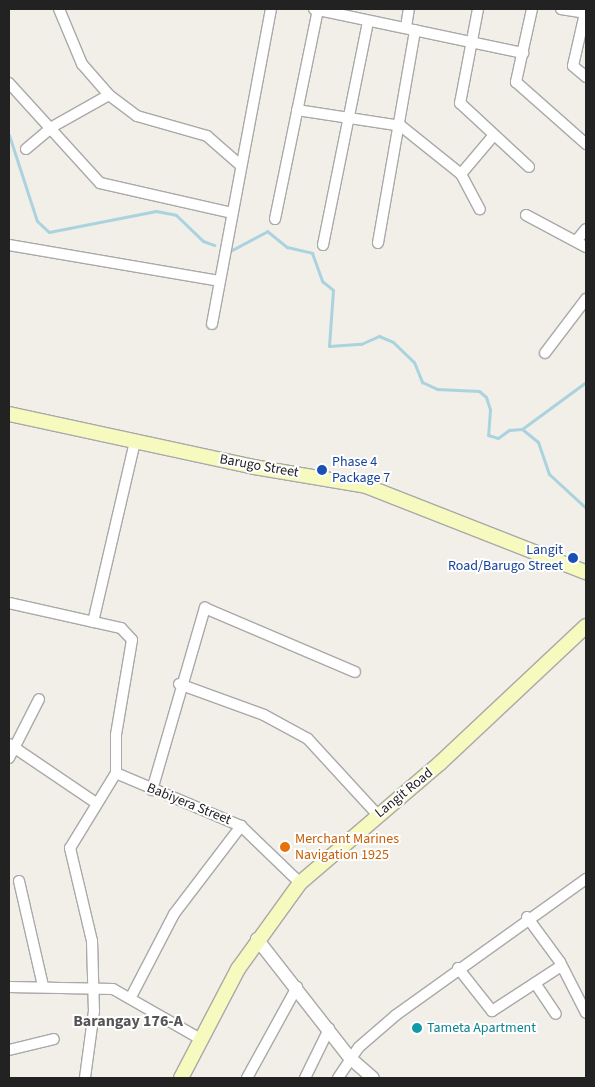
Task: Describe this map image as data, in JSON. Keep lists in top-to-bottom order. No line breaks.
{"streets":{"main road":["Barugo Street","Langit Road"],"street":["Babiyera Street"]},"crossings":[["Langit Road","Babiyera Street"]],"districts":["Barangay 176-A"],"places":["Phase 4 Package 7","Langit Road/Barugo Street","Merchant Marines Navigation 1925","Tameta Apartment"]}
